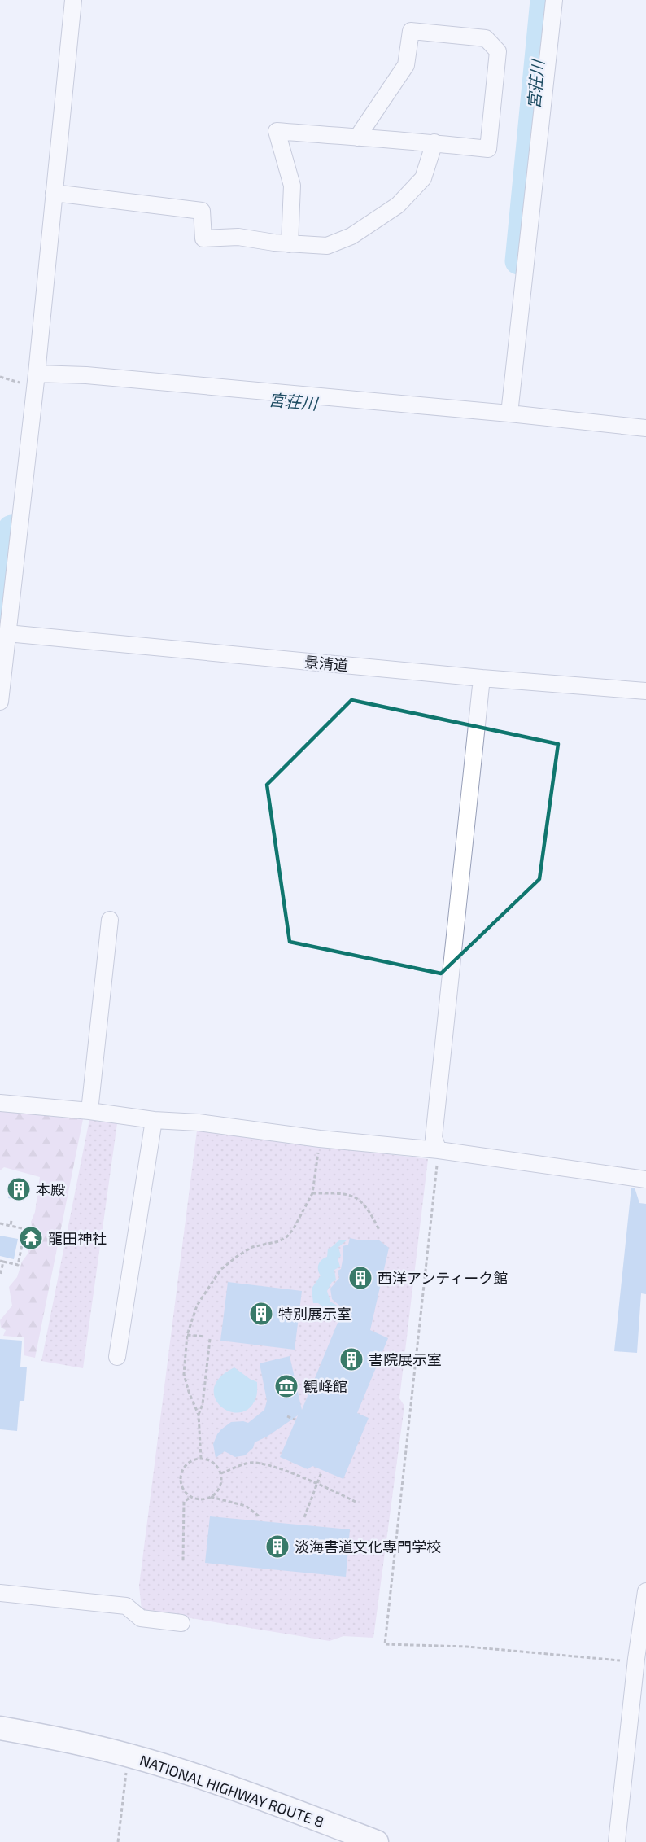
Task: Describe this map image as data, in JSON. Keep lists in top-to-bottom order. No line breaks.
{"streets":{"highway":["NATIONAL HIGHWAY ROUTE 8"],"street":["景清道"]},"water":["宮荘川"],"places":{"building":["本殿","西洋アンティーク館","特別展示室","書院展示室","淡海書道文化専門学校"],"temple":["龍田神社"],"museum":["観峰館"]}}
